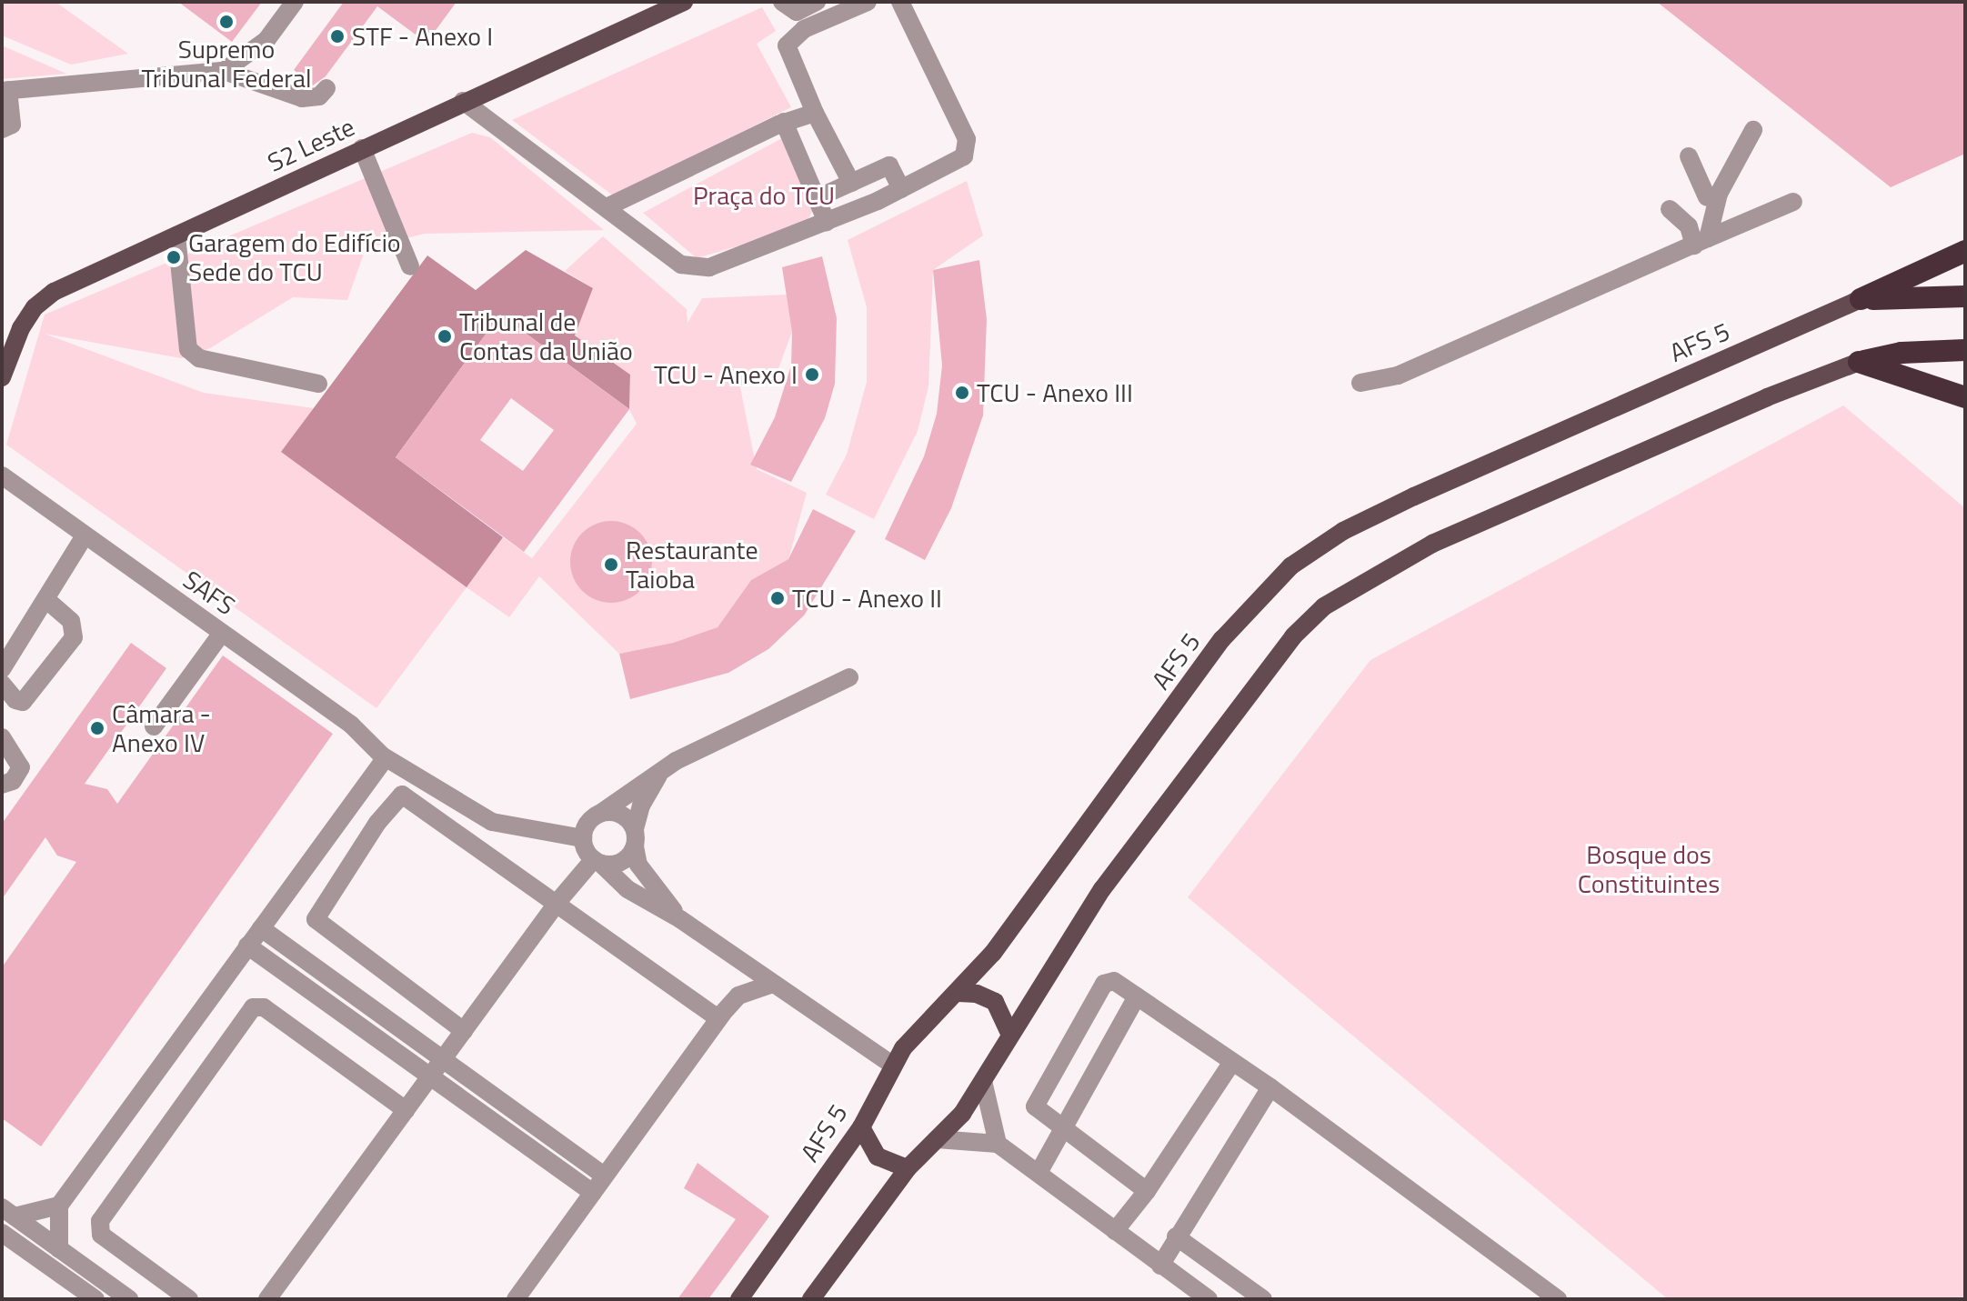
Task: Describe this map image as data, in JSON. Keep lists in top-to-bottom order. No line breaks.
{"streets":{"main road":["S2 Leste","AFS 5"],"street":["SAFS"]},"parks":["Praça do TCU","Bosque dos Constituintes"],"places":["Supremo Tribunal Federal","STF - Anexo I","Garagem do Edifício Sede do TCU","Tribunal de Contas da União","TCU - Anexo I","TCU - Anexo III","Restaurante Taioba","TCU - Anexo II","Câmara - Anexo IV"]}
